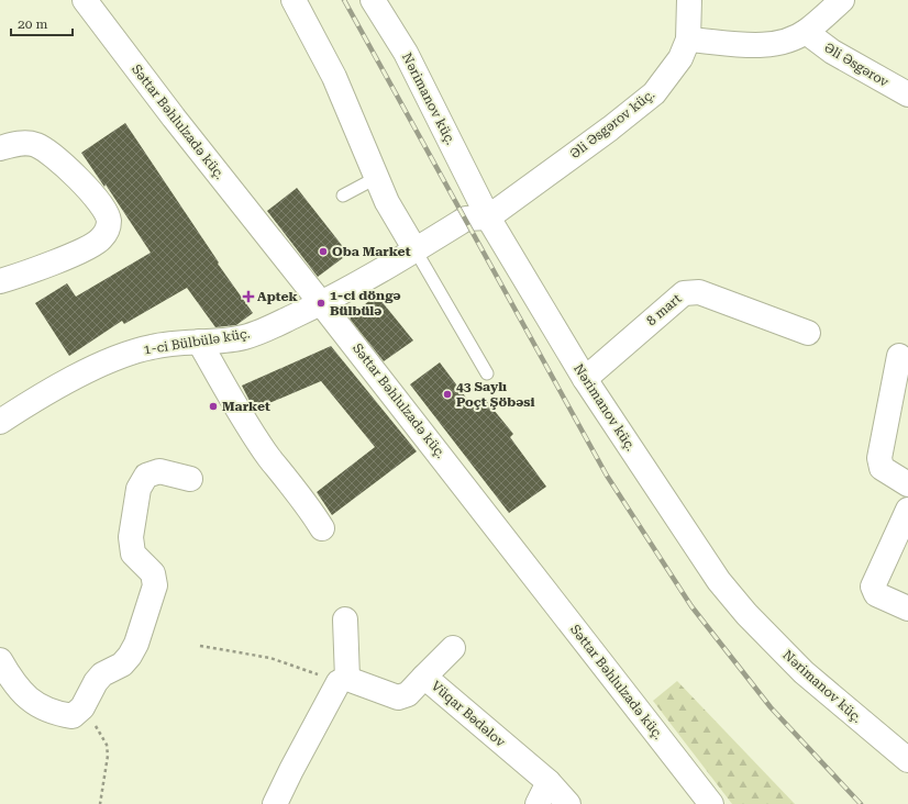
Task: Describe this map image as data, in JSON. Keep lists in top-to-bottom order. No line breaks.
{"streets":{"street":["Əli Əsgərov","Nərimanov küç.","Səttar Bəhlulzadə küç.","Əli Əsgərov küç.","8 mart","1-ci Bülbülə küç.","Vüqar Bədəlov"]},"crossings":[["Nərimanov küç.","Əli Əsgərov küç."],["Nərimanov küç.","8 mart"],["Nərimanov küç.","1-ci Bülbülə küç."],["Səttar Bəhlulzadə küç.","1-ci Bülbülə küç."],["Əli Əsgərov küç.","1-ci Bülbülə küç."]],"places":{"other":["Oba Market","1-ci döngə Bülbülə","43 Saylı Poçt Şöbəsi","Market"],"health":["Aptek"]},"scale_bar":"20 m"}
